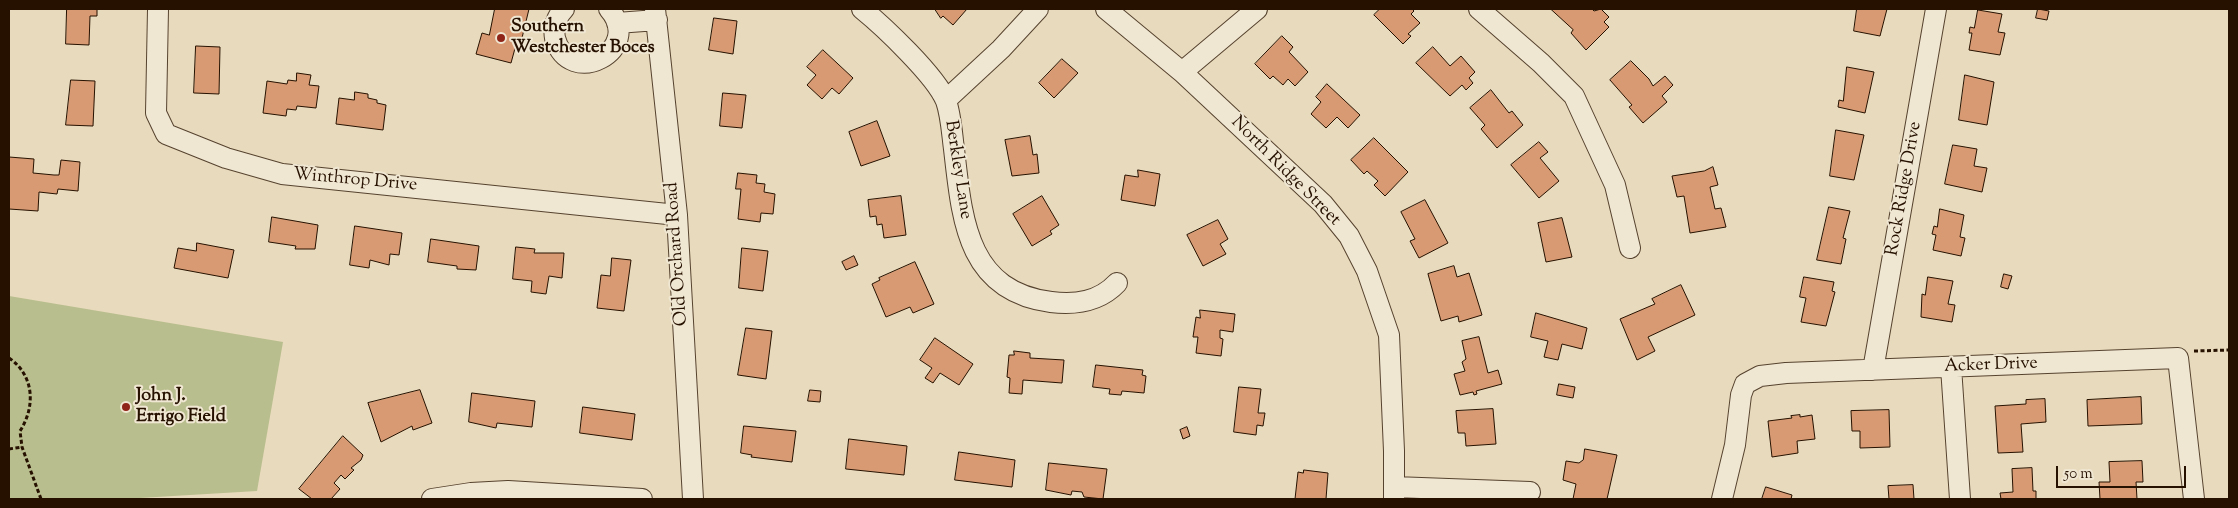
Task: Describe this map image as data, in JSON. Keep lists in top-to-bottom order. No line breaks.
{"streets":{"street":["Berkley Lane","North Ridge Street","Winthrop Drive","Rock Ridge Drive","Old Orchard Road","Acker Drive"]},"crossings":[["Winthrop Drive","Old Orchard Road"],["Rock Ridge Drive","Acker Drive"]],"places":["Southern Westchester Boces","John J. Errigo Field"],"scale_bar":"50 m"}
